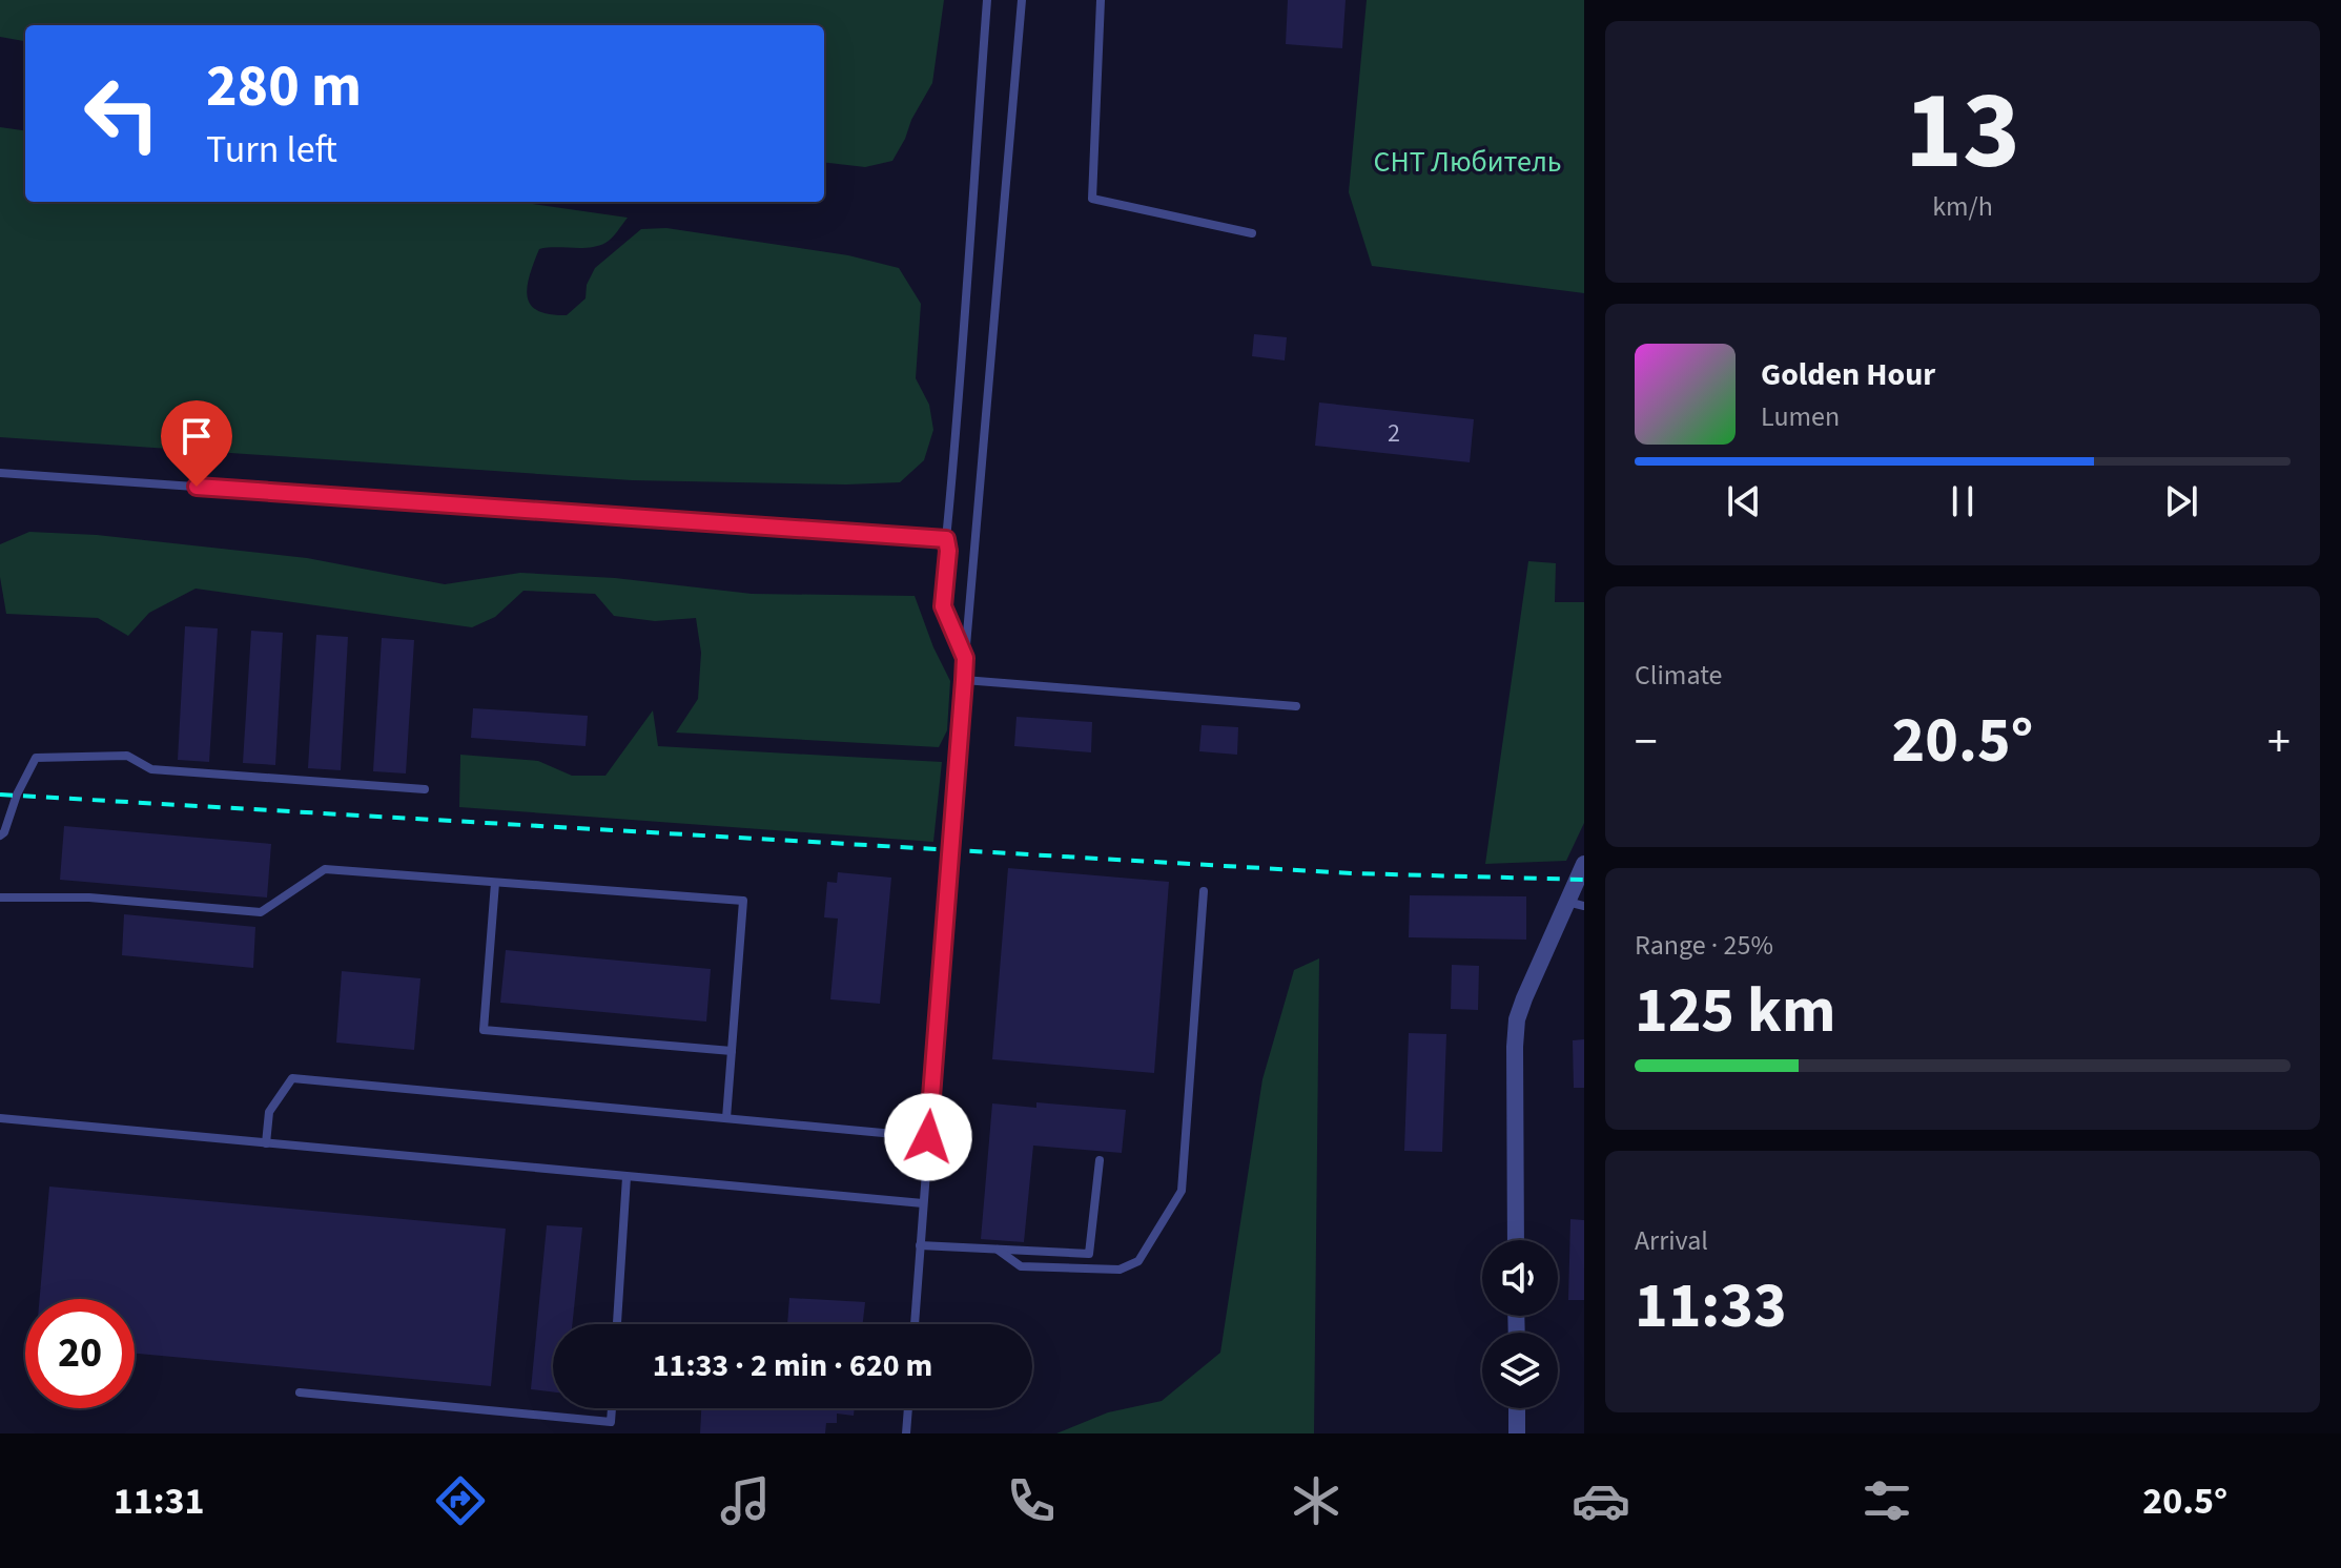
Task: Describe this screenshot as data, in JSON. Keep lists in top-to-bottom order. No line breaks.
{"parks":["СНТ Любитель"],"house_numbers":["2"],"page":{"tile":[["13","km/h"],"Climate",["Range · 25%","125 km"],["Arrival","11:33"]],"turn":["280 m","Turn left"],"song":["Golden Hour","Lumen"],"heat":["−","20.5°","+"],"limit":"20","trip":"11:33 · 2 min · 620 m","tabs":["11:31","20.5°"]}}
